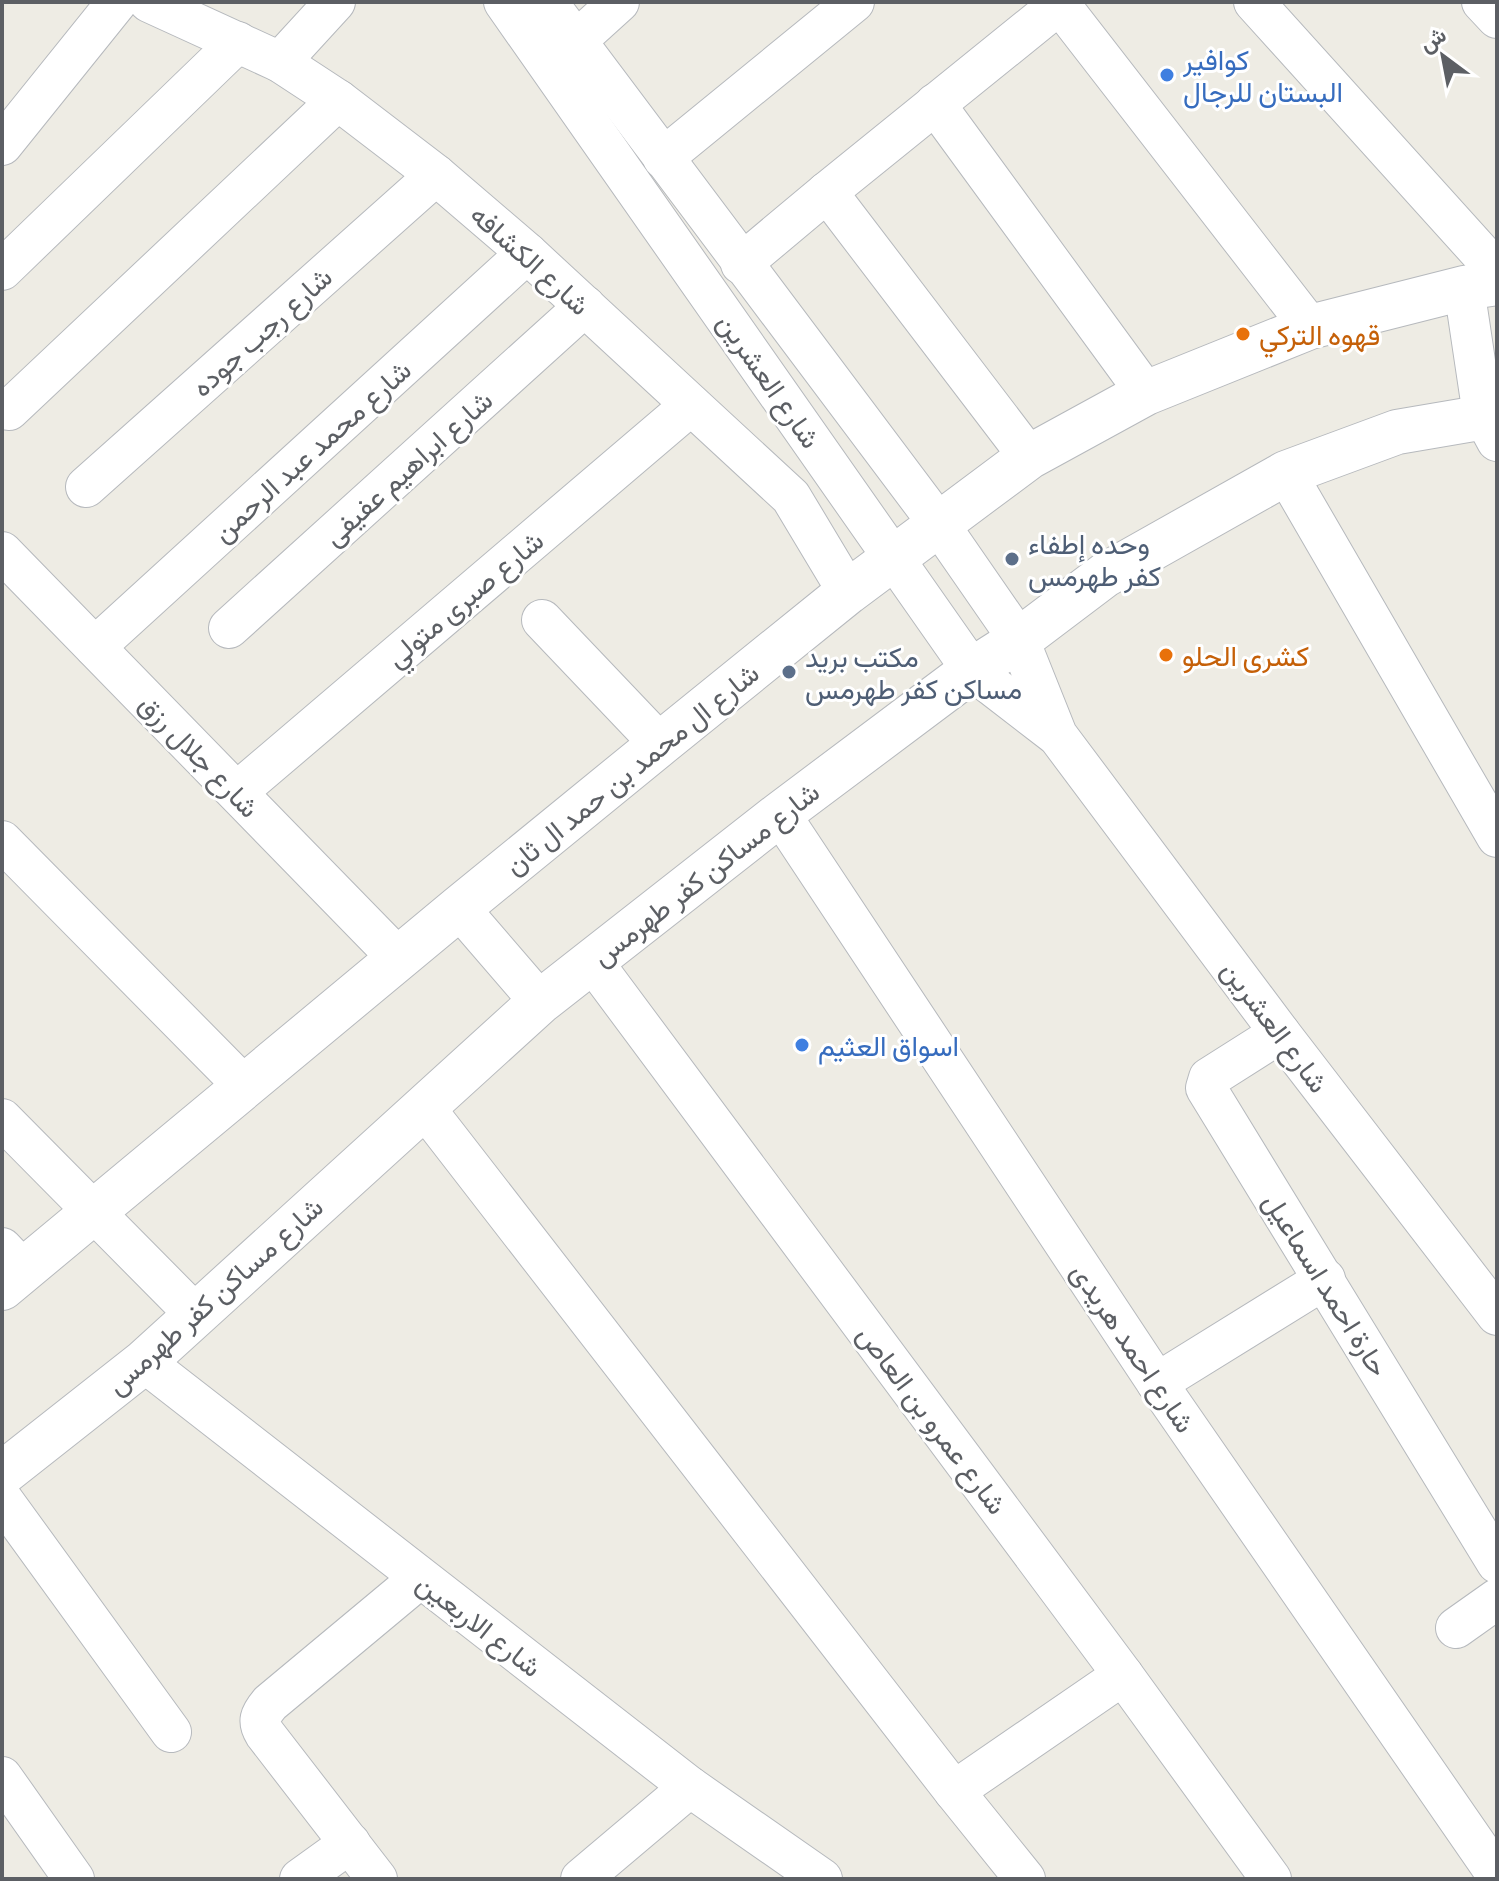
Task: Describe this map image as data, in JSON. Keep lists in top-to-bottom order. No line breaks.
{"streets":{"street":["شارع الكشافه","شارع رجب جوده","شارع العشرين","شارع محمد عبد الرحمن","شارع ابراهيم عفيفى","شارع صبرى متولي","شارع جلال رزق","شارع ال محمد بن حمد ال ثان","شارع مساكن كفر طهرمس","حارة احمد اسماعيل","شارع احمد هريدى","شارع عمرو بن العاص","شارع الاربعين"]},"crossings":[["شارع الكشافه","شارع رجب جوده"],["شارع الكشافه","شارع محمد عبد الرحمن"],["شارع الكشافه","شارع ابراهيم عفيفى"],["شارع الكشافه","شارع صبرى متولي"],["شارع الكشافه","شارع ال محمد بن حمد ال ثان"],["شارع العشرين","شارع ال محمد بن حمد ال ثان"],["شارع العشرين","شارع مساكن كفر طهرمس"],["شارع العشرين","حارة احمد اسماعيل"],["شارع محمد عبد الرحمن","شارع جلال رزق"],["شارع صبرى متولي","شارع جلال رزق"],["شارع جلال رزق","شارع ال محمد بن حمد ال ثان"],["شارع مساكن كفر طهرمس","شارع احمد هريدى"],["شارع مساكن كفر طهرمس","شارع عمرو بن العاص"],["شارع مساكن كفر طهرمس","شارع الاربعين"]],"places":["كوافير البستان للرجال","قهوه التركي","وحده إطفاء كفر طهرمس","كشرى الحلو","مكتب بريد مساكن كفر طهرمس","اسواق العثيم"],"north":"top left"}
